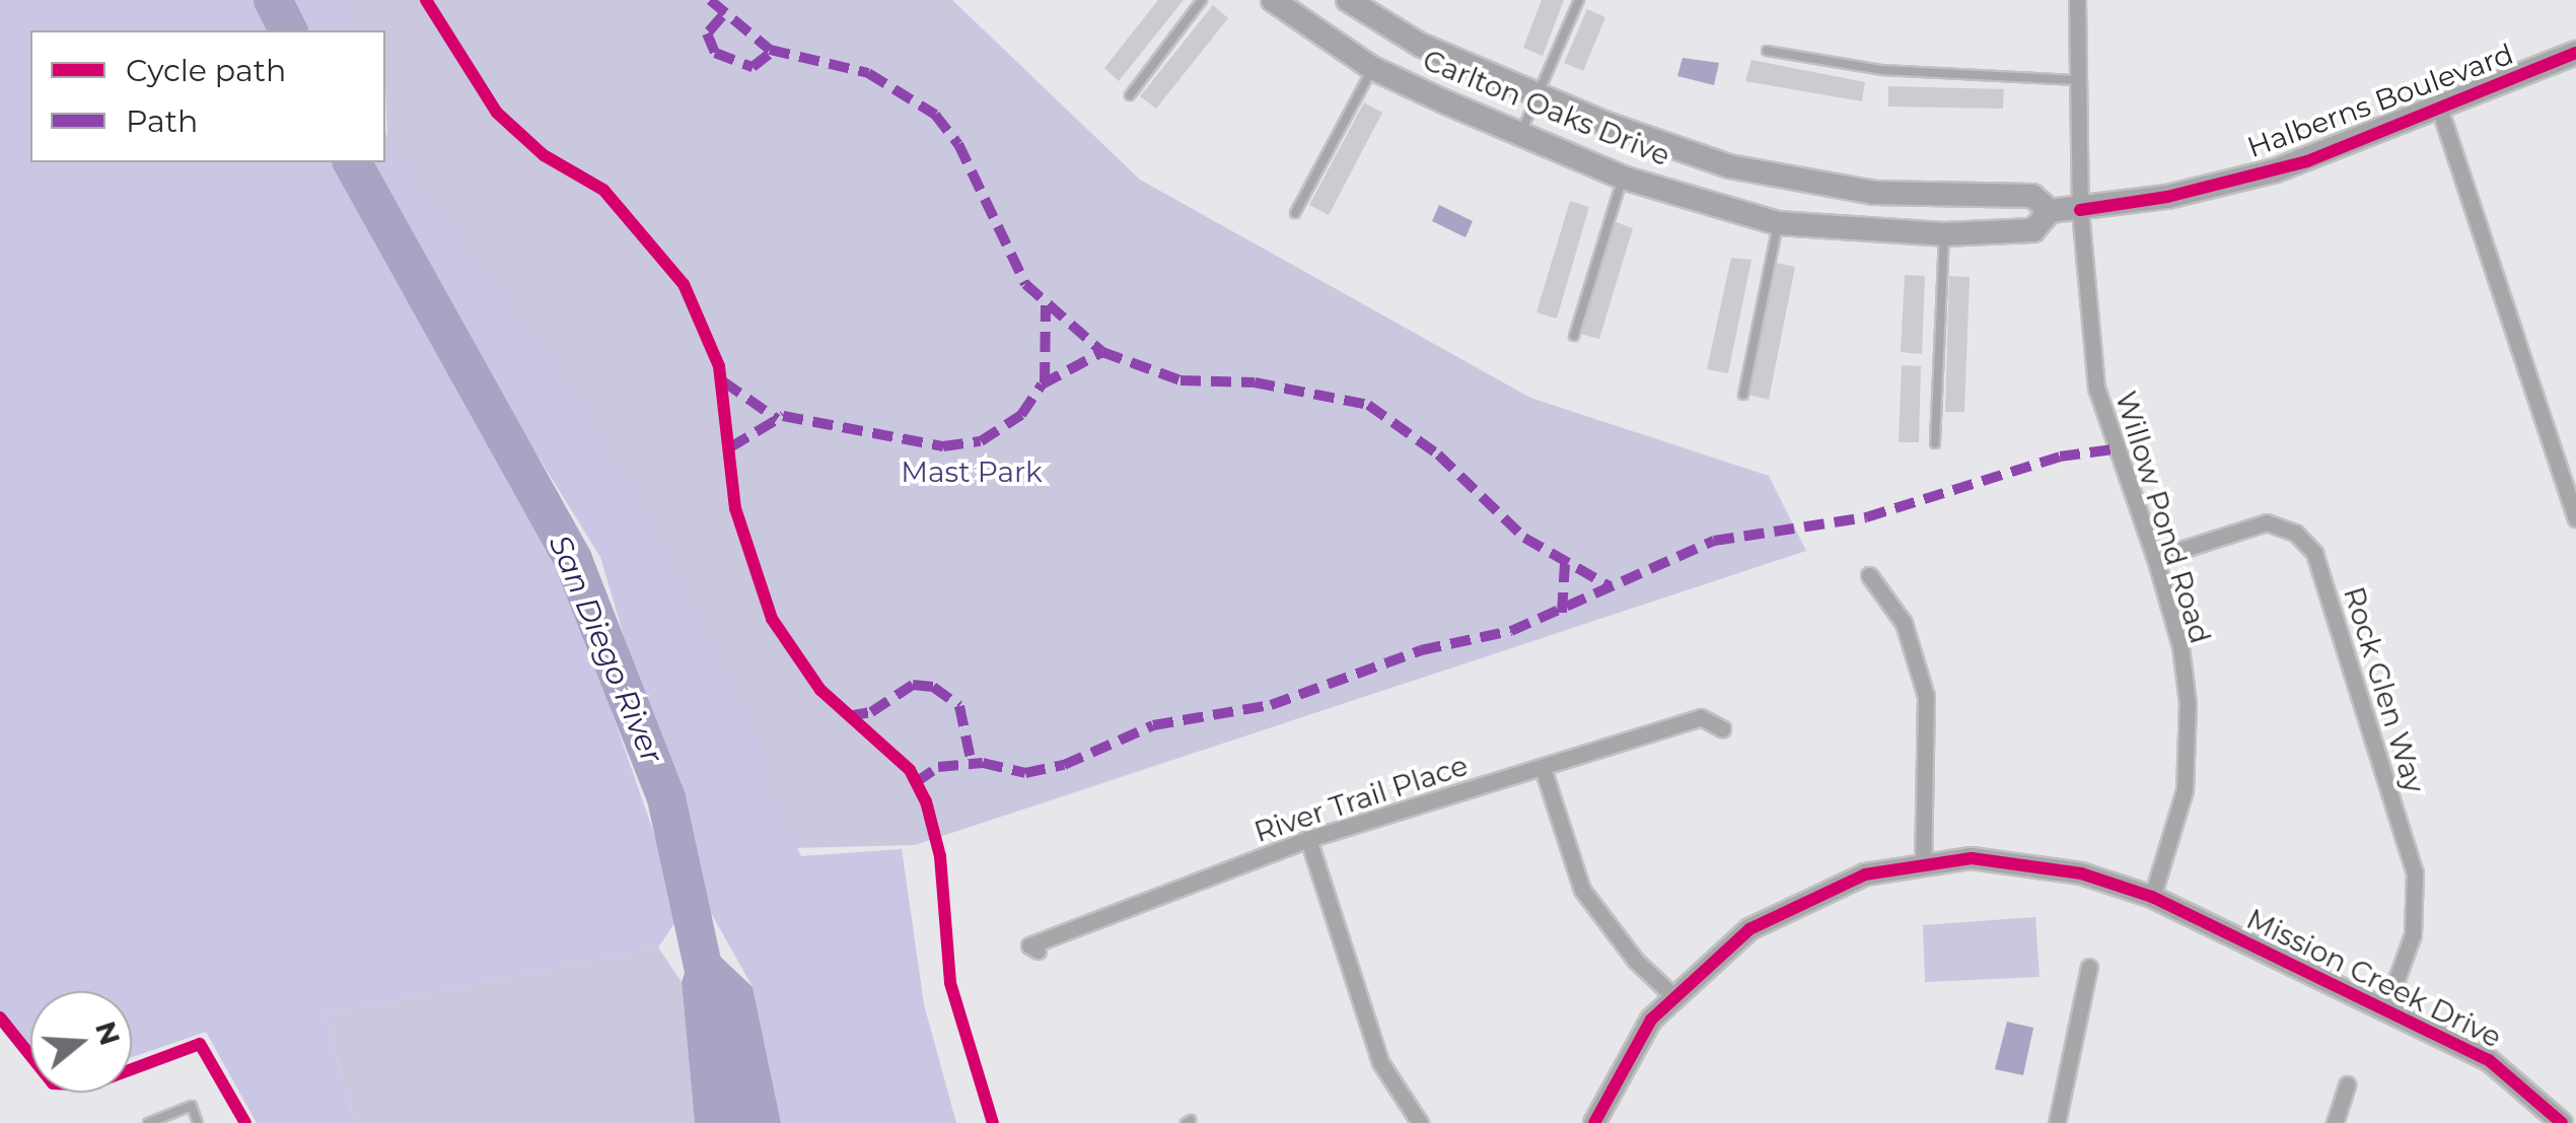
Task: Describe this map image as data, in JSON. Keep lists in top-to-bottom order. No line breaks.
{"streets":{"main road":["Halberns Boulevard","Carlton Oaks Drive"],"street":["Willow Pond Road","Rock Glen Way","River Trail Place","Mission Creek Drive"]},"crossings":[["Halberns Boulevard","Carlton Oaks Drive"],["Halberns Boulevard","Willow Pond Road"],["Carlton Oaks Drive","Willow Pond Road"],["Willow Pond Road","Rock Glen Way"],["Willow Pond Road","Mission Creek Drive"],["Rock Glen Way","Mission Creek Drive"]],"water":["San Diego River"],"parks":["Mast Park"],"legend":["Cycle path","Path"],"north":"right"}
